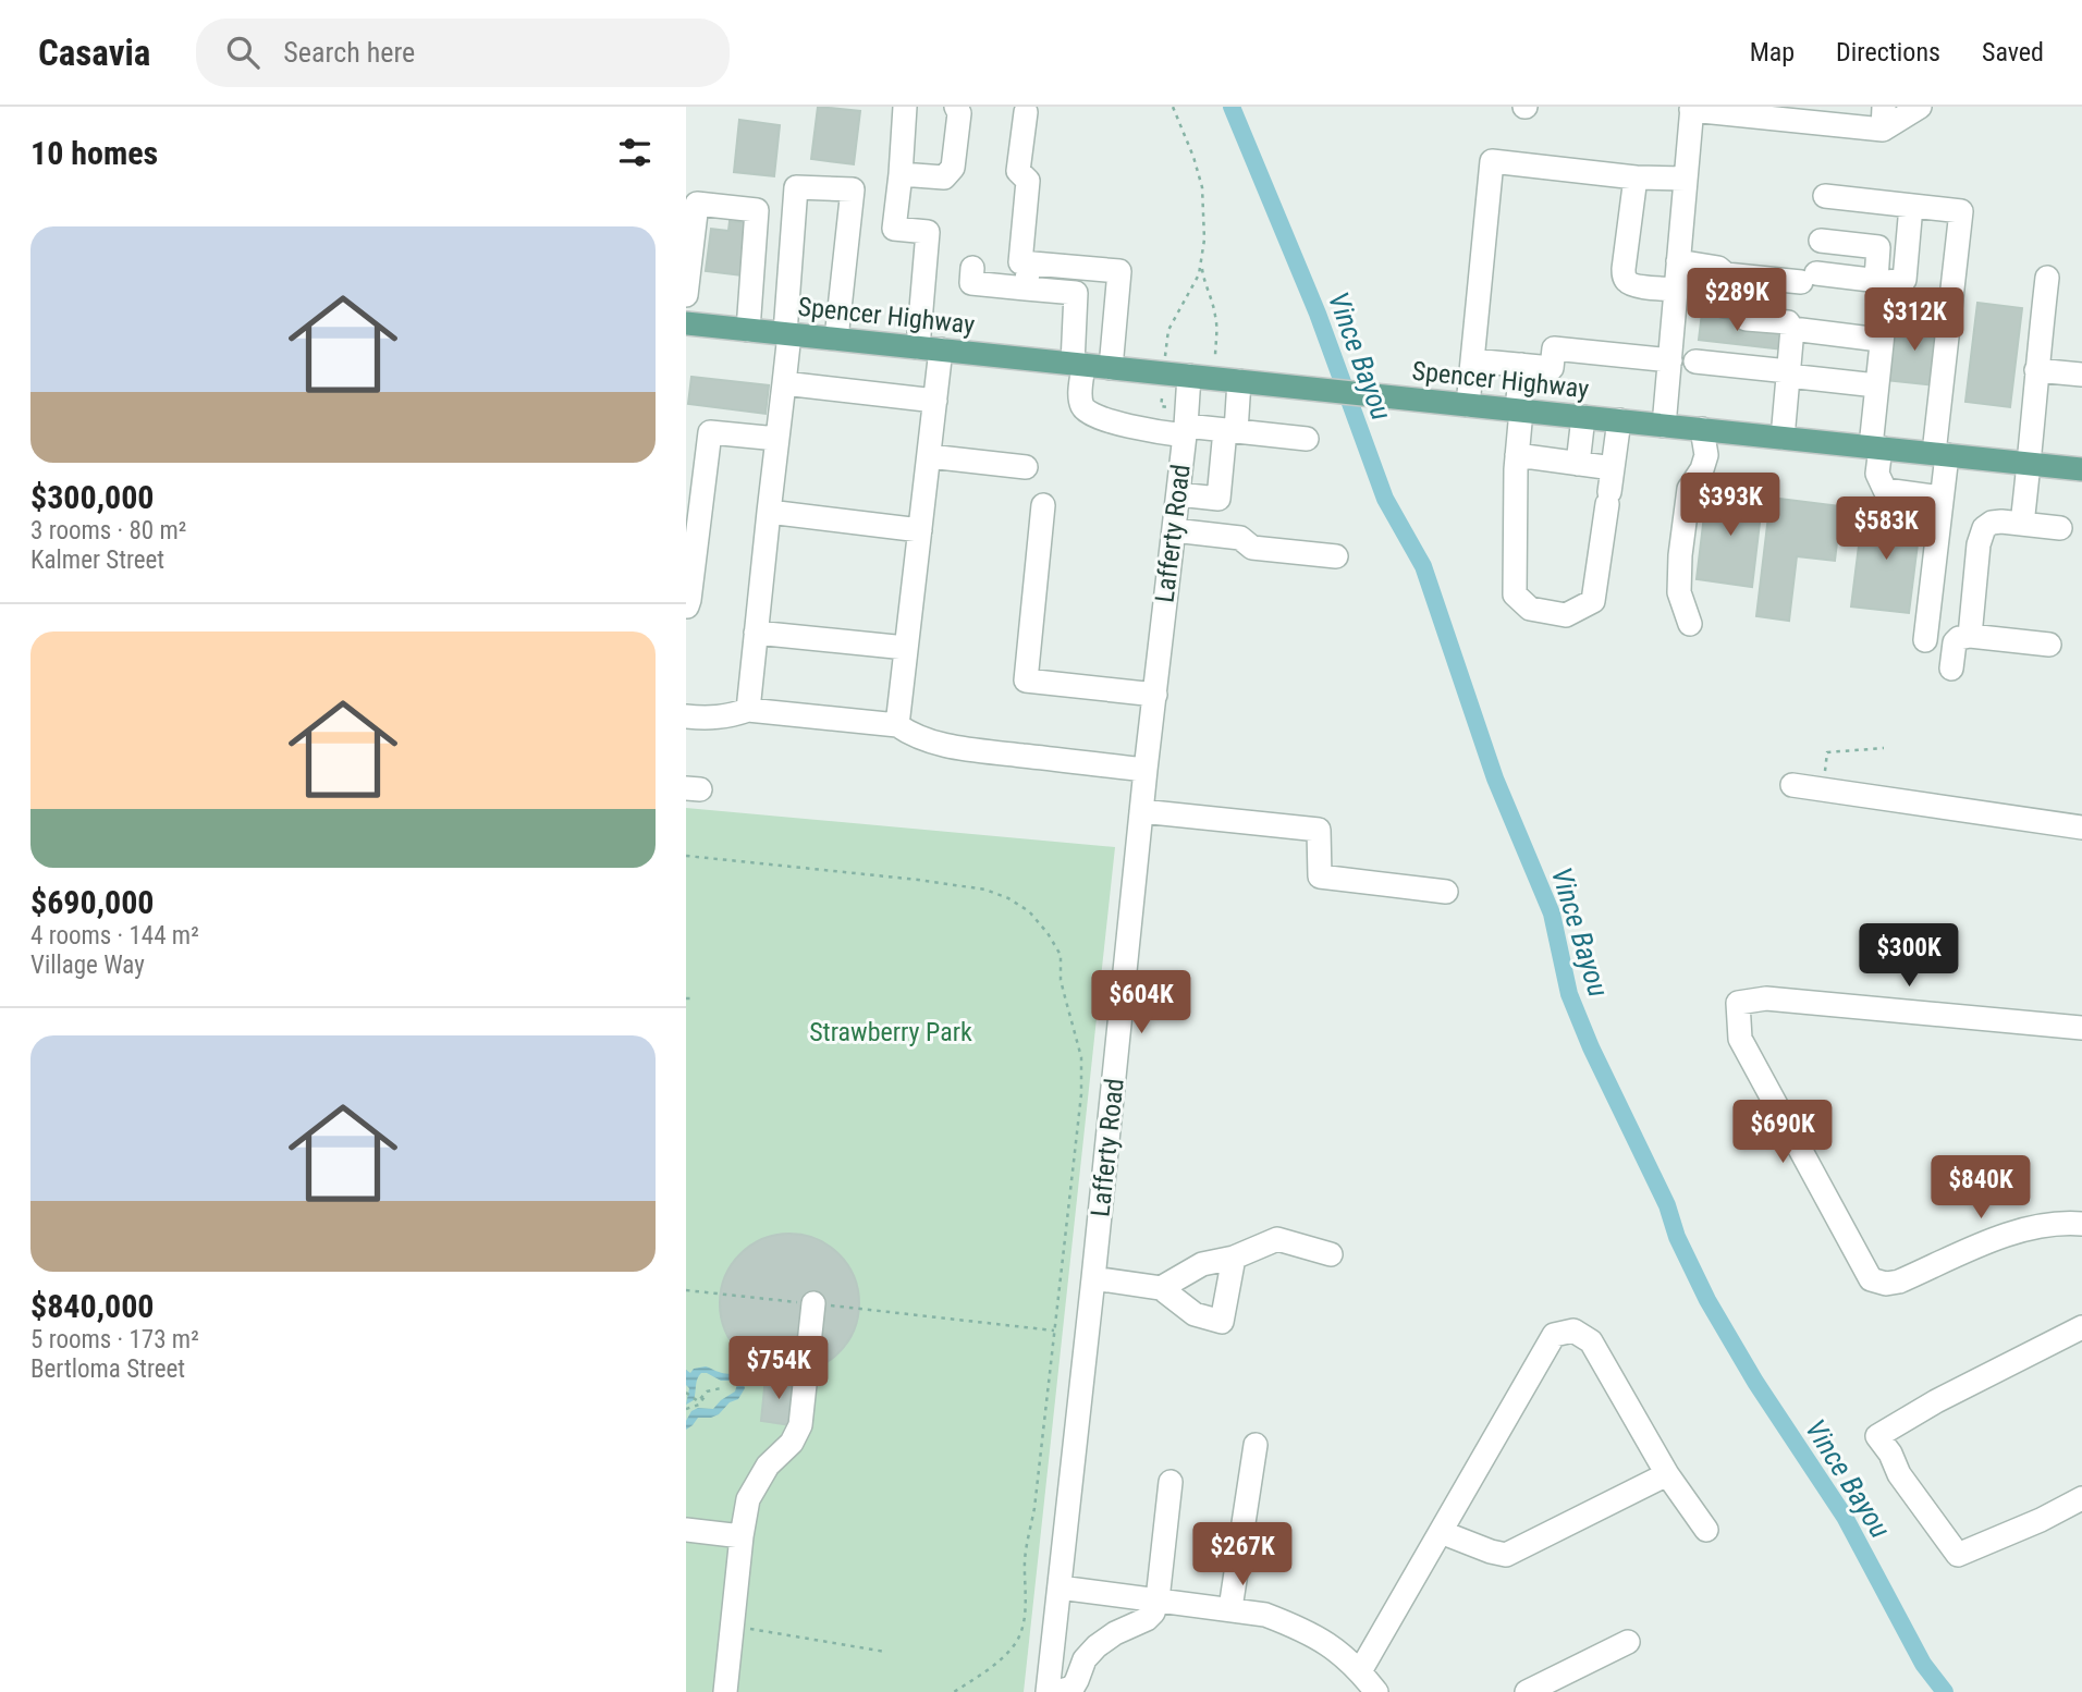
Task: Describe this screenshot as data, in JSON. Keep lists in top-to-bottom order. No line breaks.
{"streets":{"main road":["Spencer Highway"],"street":["Lafferty Road"]},"crossings":[["Spencer Highway","Lafferty Road"]],"water":["Vince Bayou"],"parks":["Strawberry Park"],"page":{"header":"Casavia","search":"Search here","nav":["Map","Directions","Saved"],"heading":"10 homes","list":[{"name":"$300,000","note":"3 rooms · 80 m² · Kalmer Street"},{"name":"$690,000","note":"4 rooms · 144 m² · Village Way"},{"name":"$840,000","note":"5 rooms · 173 m² · Bertloma Street"}],"price":["$289K","$312K","$393K","$583K","$300K","$604K","$690K","$840K","$754K","$267K"]}}
